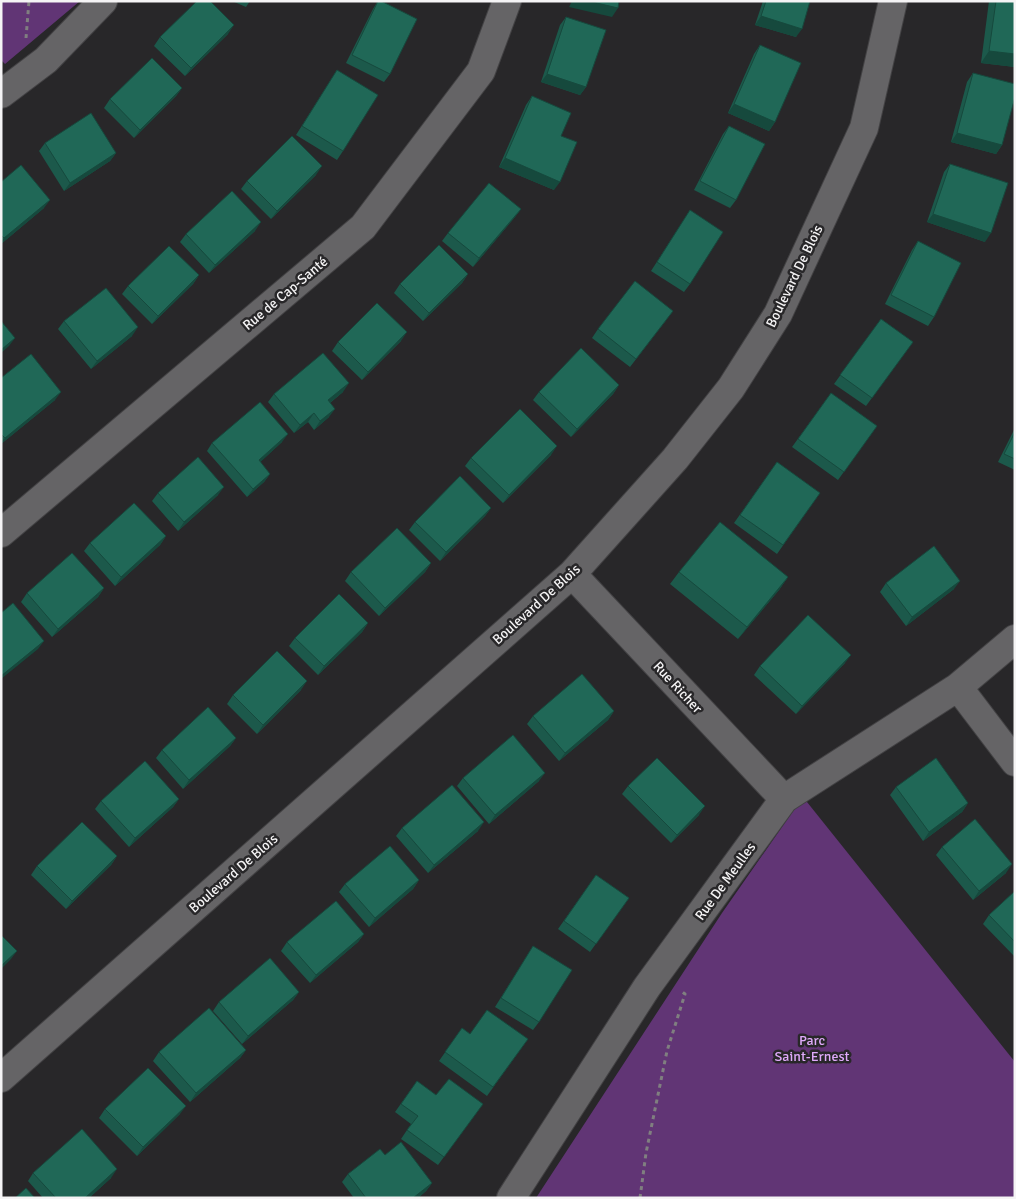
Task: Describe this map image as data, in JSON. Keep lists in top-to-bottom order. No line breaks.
{"streets":{"street":["Boulevard De Blois","Rue de Cap-Santé","Rue Richer","Rue De Meulles"]},"crossings":[["Boulevard De Blois","Rue Richer"],["Rue Richer","Rue De Meulles"]],"parks":["Parc Saint-Ernest"]}
